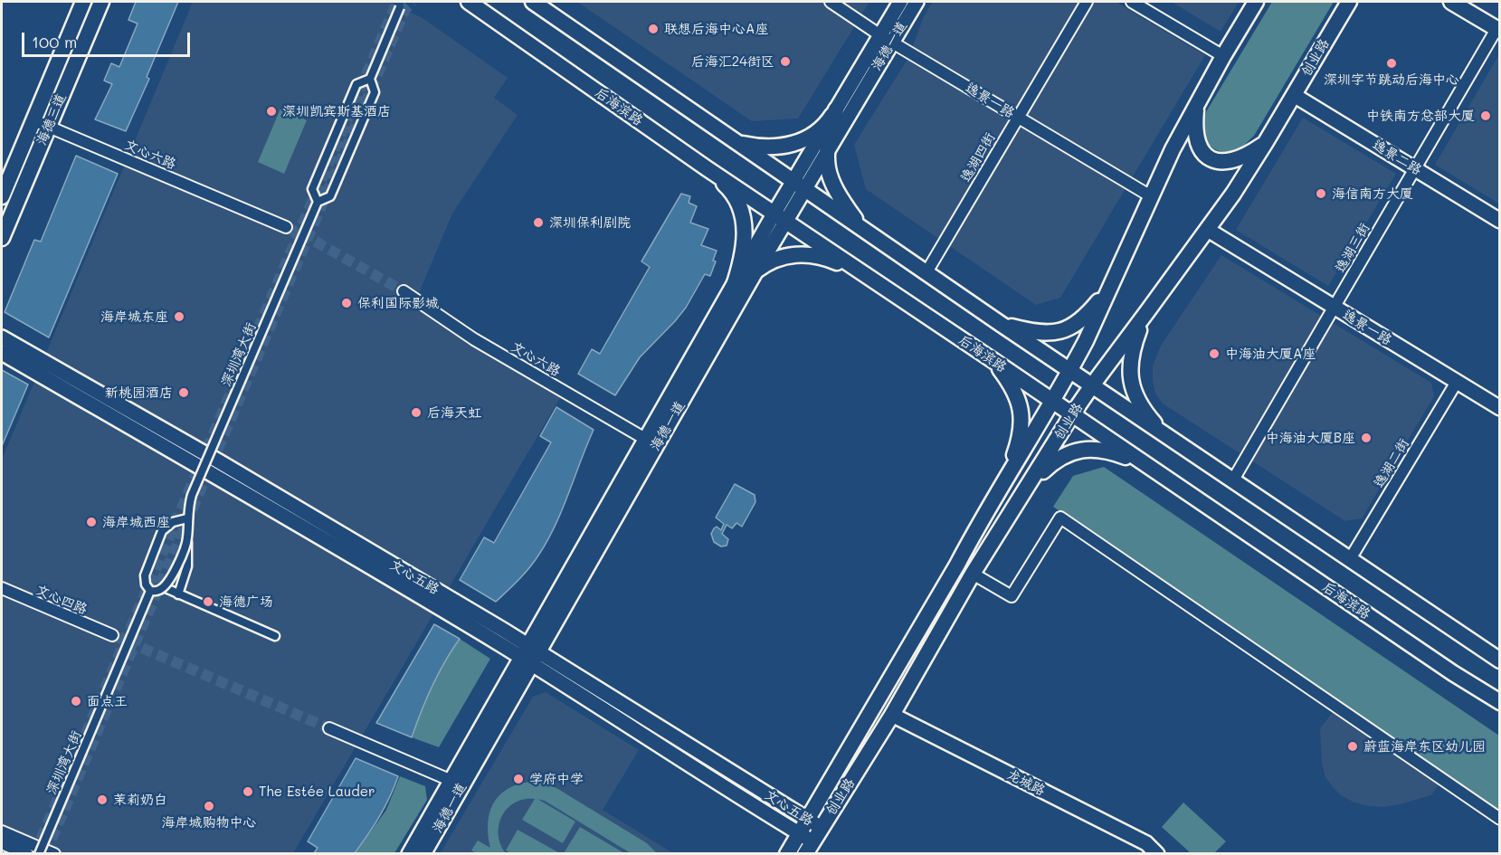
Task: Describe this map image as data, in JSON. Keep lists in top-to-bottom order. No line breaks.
{"streets":{"main road":["创业路","后海滨路","海德三道"],"street":["海德一道","逸景一路","文心六路","逸湖四街","逸景二路","逸湖三街","深圳湾大街","逸湖二街","文心五路","文心四路","龙城路"]},"crossings":[["海德一道","逸景一路"],["海德一道","后海滨路"],["海德一道","文心六路"],["海德一道","文心五路"],["创业路","逸景一路"],["创业路","后海滨路"],["创业路","逸景二路"],["创业路","文心五路"],["创业路","龙城路"],["逸景一路","逸湖四街"],["逸景一路","逸湖三街"],["逸景一路","逸湖二街"],["海德三道","文心六路"],["逸景二路","逸湖三街"]],"places":["联想后海中心A座","后海汇24街区","深圳字节跳动后海中心","深圳凯宾斯基酒店","中铁南方总部大厦","海信南方大厦","深圳保利剧院","保利国际影城","海岸城东座","中海油大厦A座","新桃园酒店","后海天虹","中海油大厦B座","海岸城西座","海德广场","面点王","蔚蓝海岸东区幼儿园","学府中学","The Estée Lauder","茉莉奶白","海岸城购物中心"],"scale_bar":"100 m"}
